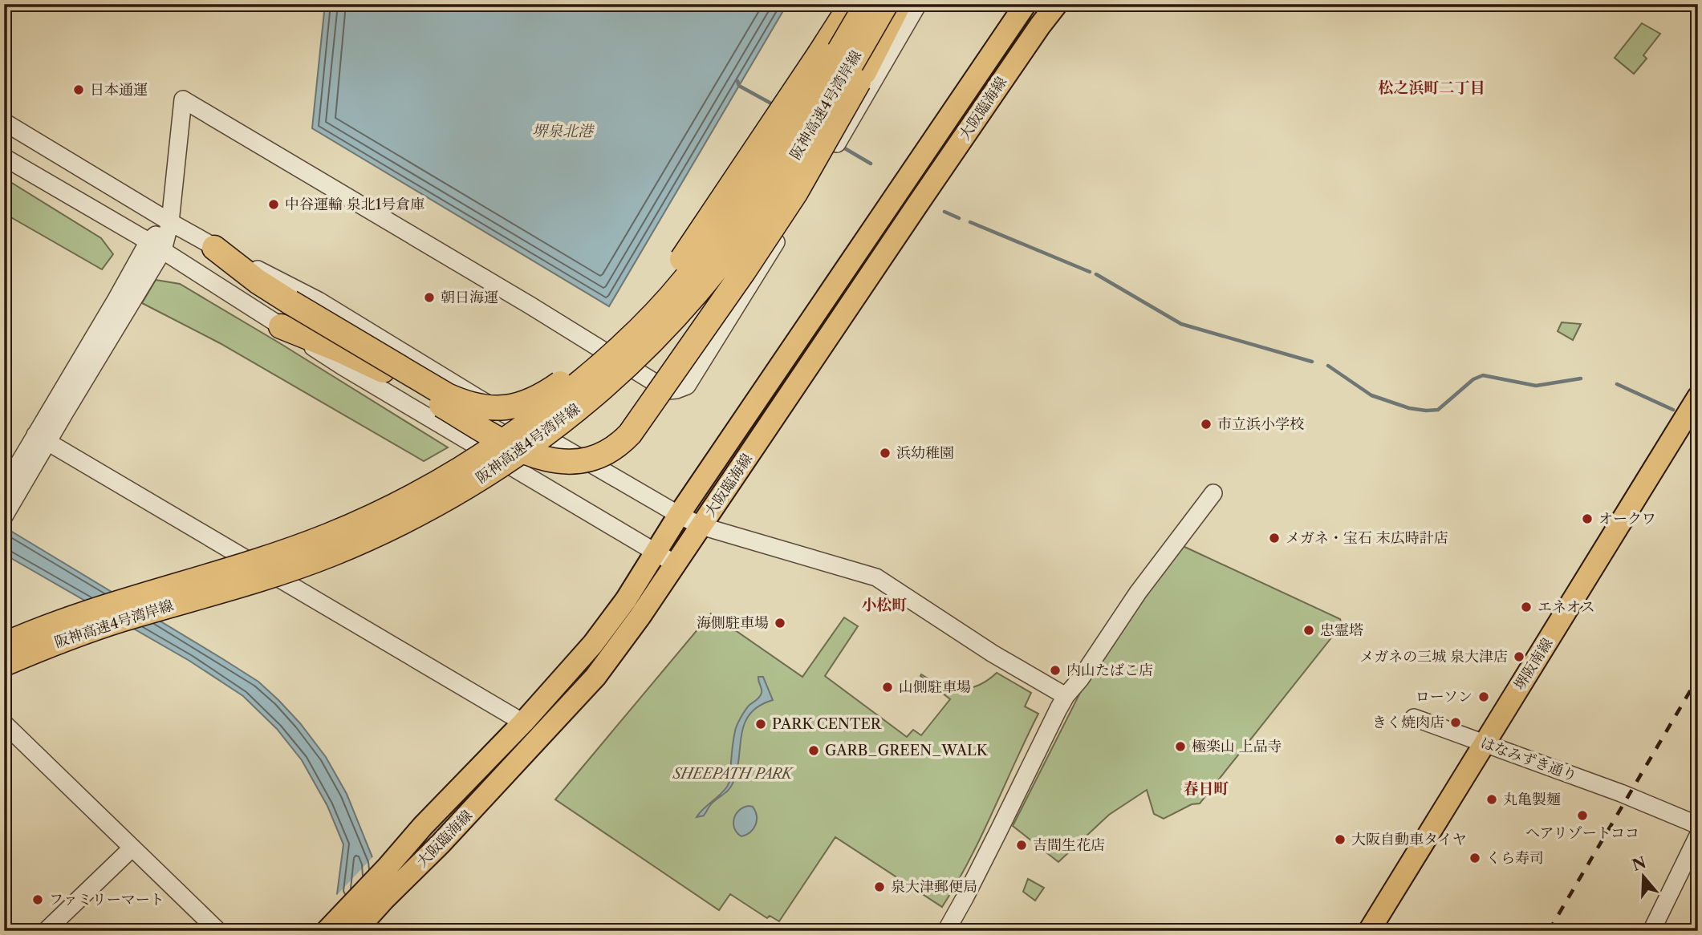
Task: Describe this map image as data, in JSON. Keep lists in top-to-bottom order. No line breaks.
{"streets":{"highway":["阪神高速4号湾岸線"],"main road":["大阪臨海線","堺阪南線"],"street":["はなみずき通り"]},"crossings":[["堺阪南線","はなみずき通り"]],"districts":["松之浜町二丁目","小松町","春日町"],"water":["堺泉北港"],"parks":["SHEEPATH PARK"],"places":["日本通運","中谷運輸 泉北1号倉庫","朝日海運","市立浜小学校","浜幼稚園","オークワ","メガネ・宝石 末広時計店","エネオス","海側駐車場","忠霊塔","メガネの三城 泉大津店","内山たばこ店","山側駐車場","ローソン","きく焼肉店","PARK CENTER","極楽山 上品寺","GARB_GREEN_WALK","丸亀製麺","ヘアリゾートココ","大阪自動車タイヤ","吉間生花店","くら寿司","泉大津郵便局","ファミリーマート"],"north":"top"}
